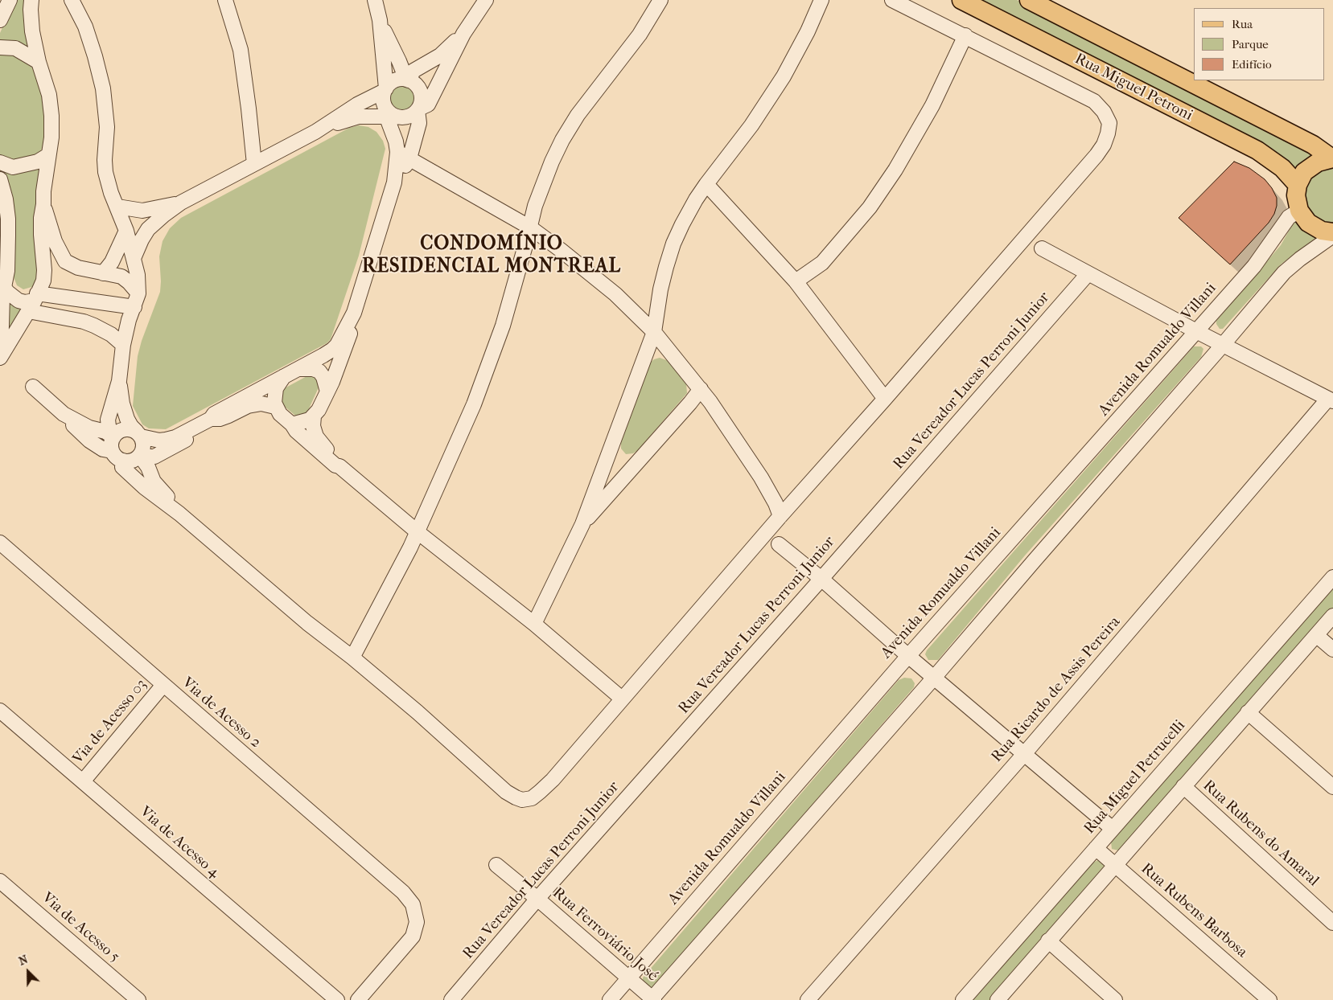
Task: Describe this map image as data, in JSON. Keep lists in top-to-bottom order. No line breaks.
{"streets":{"main road":["Rua Miguel Petroni"],"street":["Avenida Romualdo Villani","Rua Vereador Lucas Perroni Junior","Rua Ricardo de Assis Pereira","Via de Acesso 2","Via de Acesso 03","Rua Miguel Petrucelli","Rua Rubens do Amaral","Via de Acesso 4","Rua Rubens Barbosa","Via de Acesso 5","Rua Ferroviário José"]},"crossings":[["Avenida Romualdo Villani","Rua Ferroviário José"],["Rua Vereador Lucas Perroni Junior","Rua Ferroviário José"],["Via de Acesso 2","Via de Acesso 03"],["Via de Acesso 03","Via de Acesso 4"],["Rua Miguel Petrucelli","Rua Rubens Barbosa"]],"districts":["CONDOMÍNIO RESIDENCIAL MONTREAL"],"legend":["Rua","Parque","Edifício"],"north":"top left"}
